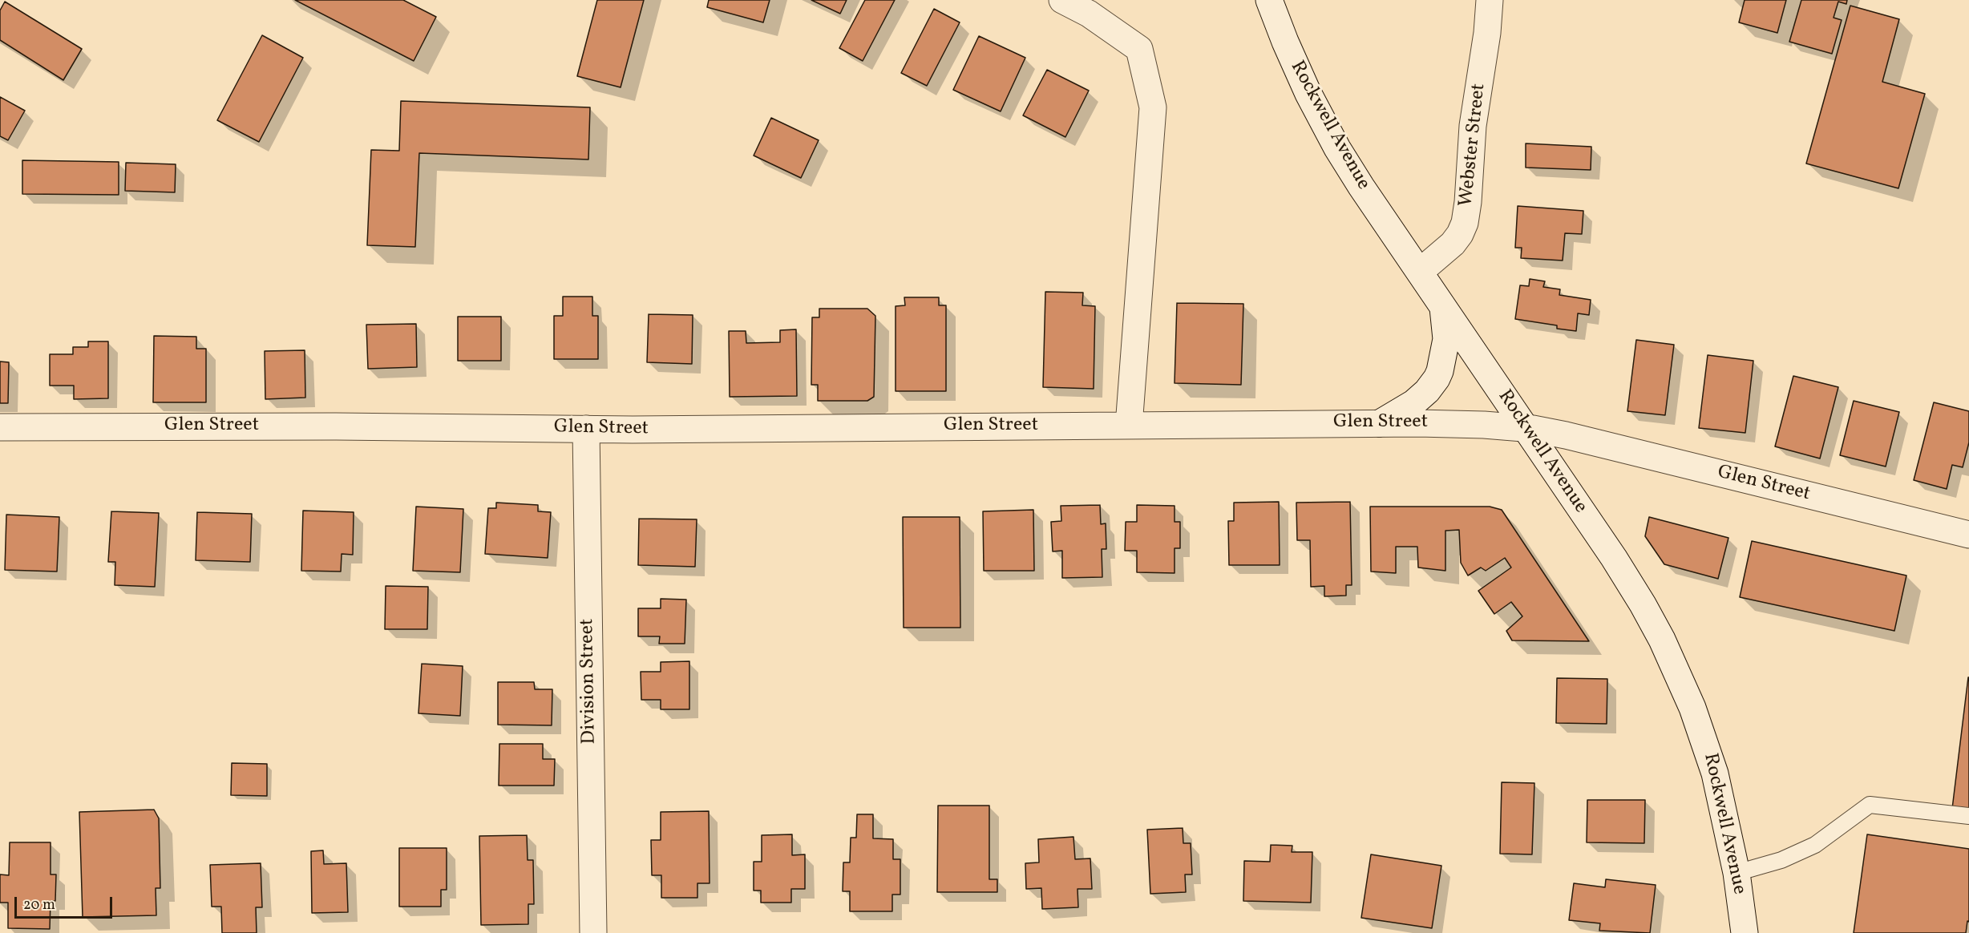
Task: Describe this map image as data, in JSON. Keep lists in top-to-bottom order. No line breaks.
{"streets":{"street":["Rockwell Avenue","Webster Street","Glen Street","Division Street"]},"crossings":[["Rockwell Avenue","Webster Street"],["Rockwell Avenue","Glen Street"],["Glen Street","Division Street"]],"scale_bar":"20 m"}
